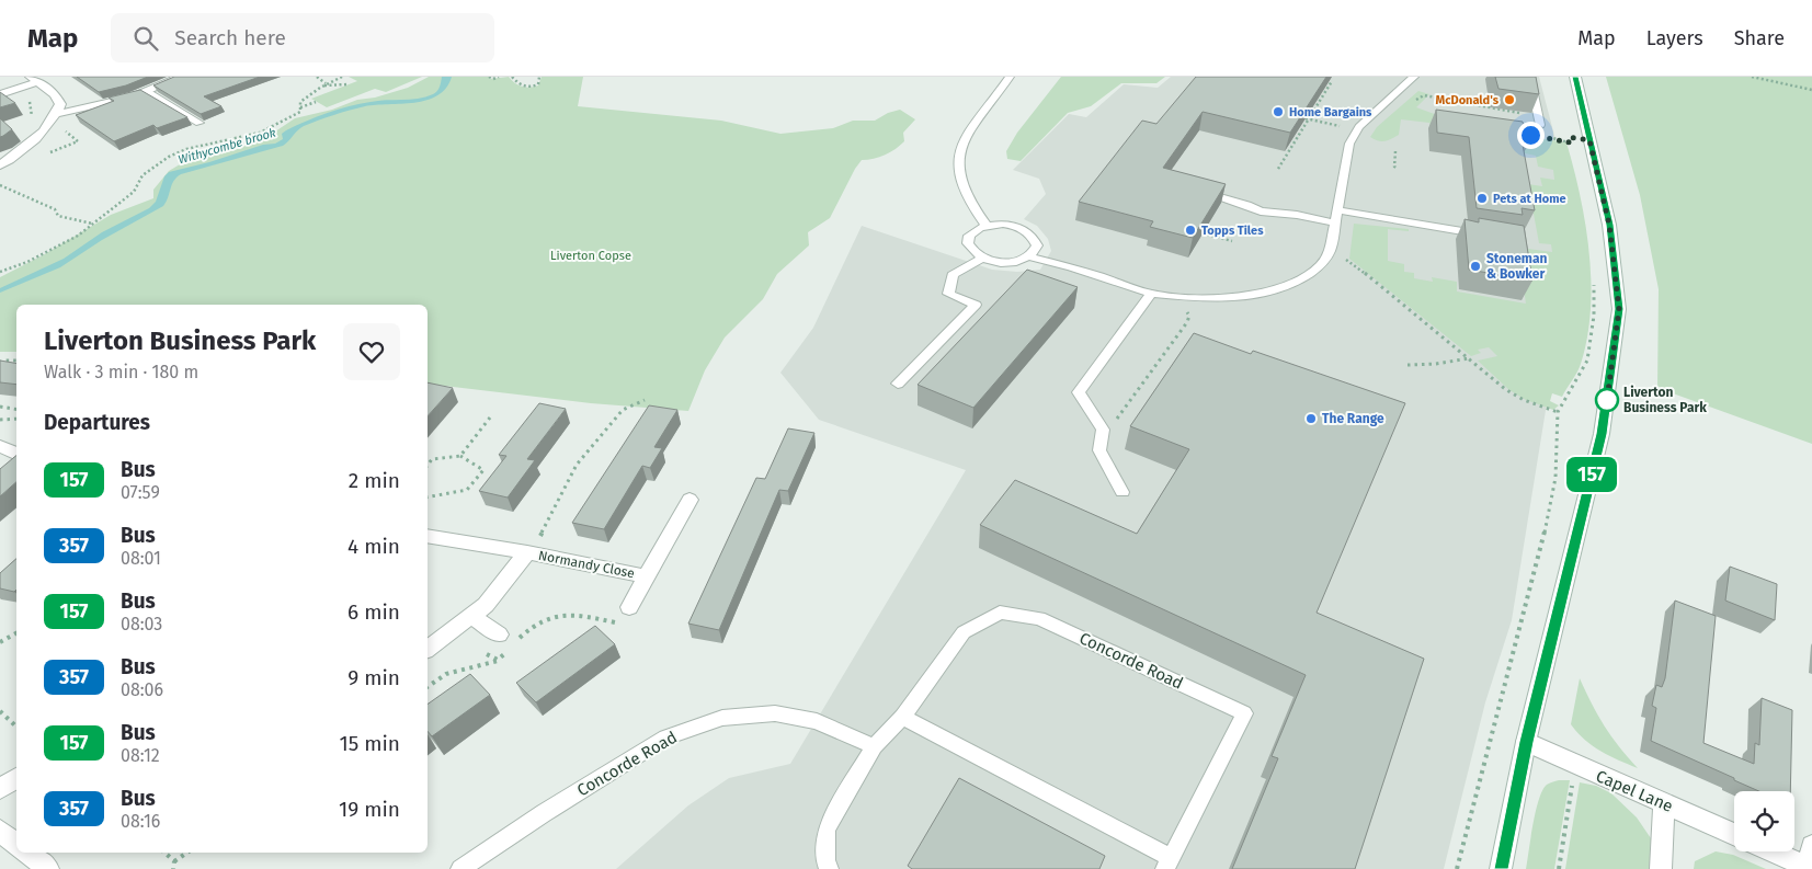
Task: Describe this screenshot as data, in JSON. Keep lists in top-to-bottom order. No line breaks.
{"streets":{"street":["Normandy Close","Capel Lane"],"lane":["Concorde Road"]},"water":["Withycombe brook"],"parks":["Liverton Copse"],"places":["McDonald's","Home Bargains","Pets at Home","Topps Tiles","Stoneman & Bowker","Liverton Business Park","The Range"],"lines":["bus line 157"],"page":{"header":"Map","search":"Search here","nav":["Map","Layers","Share"],"on_map":"157","heading":[["Liverton Business Park","Walk · 3 min · 180 m"],"Departures"],"list":[{"mark":"157","name":"Bus","note":"07:59","value":"2 min"},{"mark":"357","name":"Bus","note":"08:01","value":"4 min"},{"mark":"157","name":"Bus","note":"08:03","value":"6 min"},{"mark":"357","name":"Bus","note":"08:06","value":"9 min"},{"mark":"157","name":"Bus","note":"08:12","value":"15 min"},{"mark":"357","name":"Bus","note":"08:16","value":"19 min"}]}}
